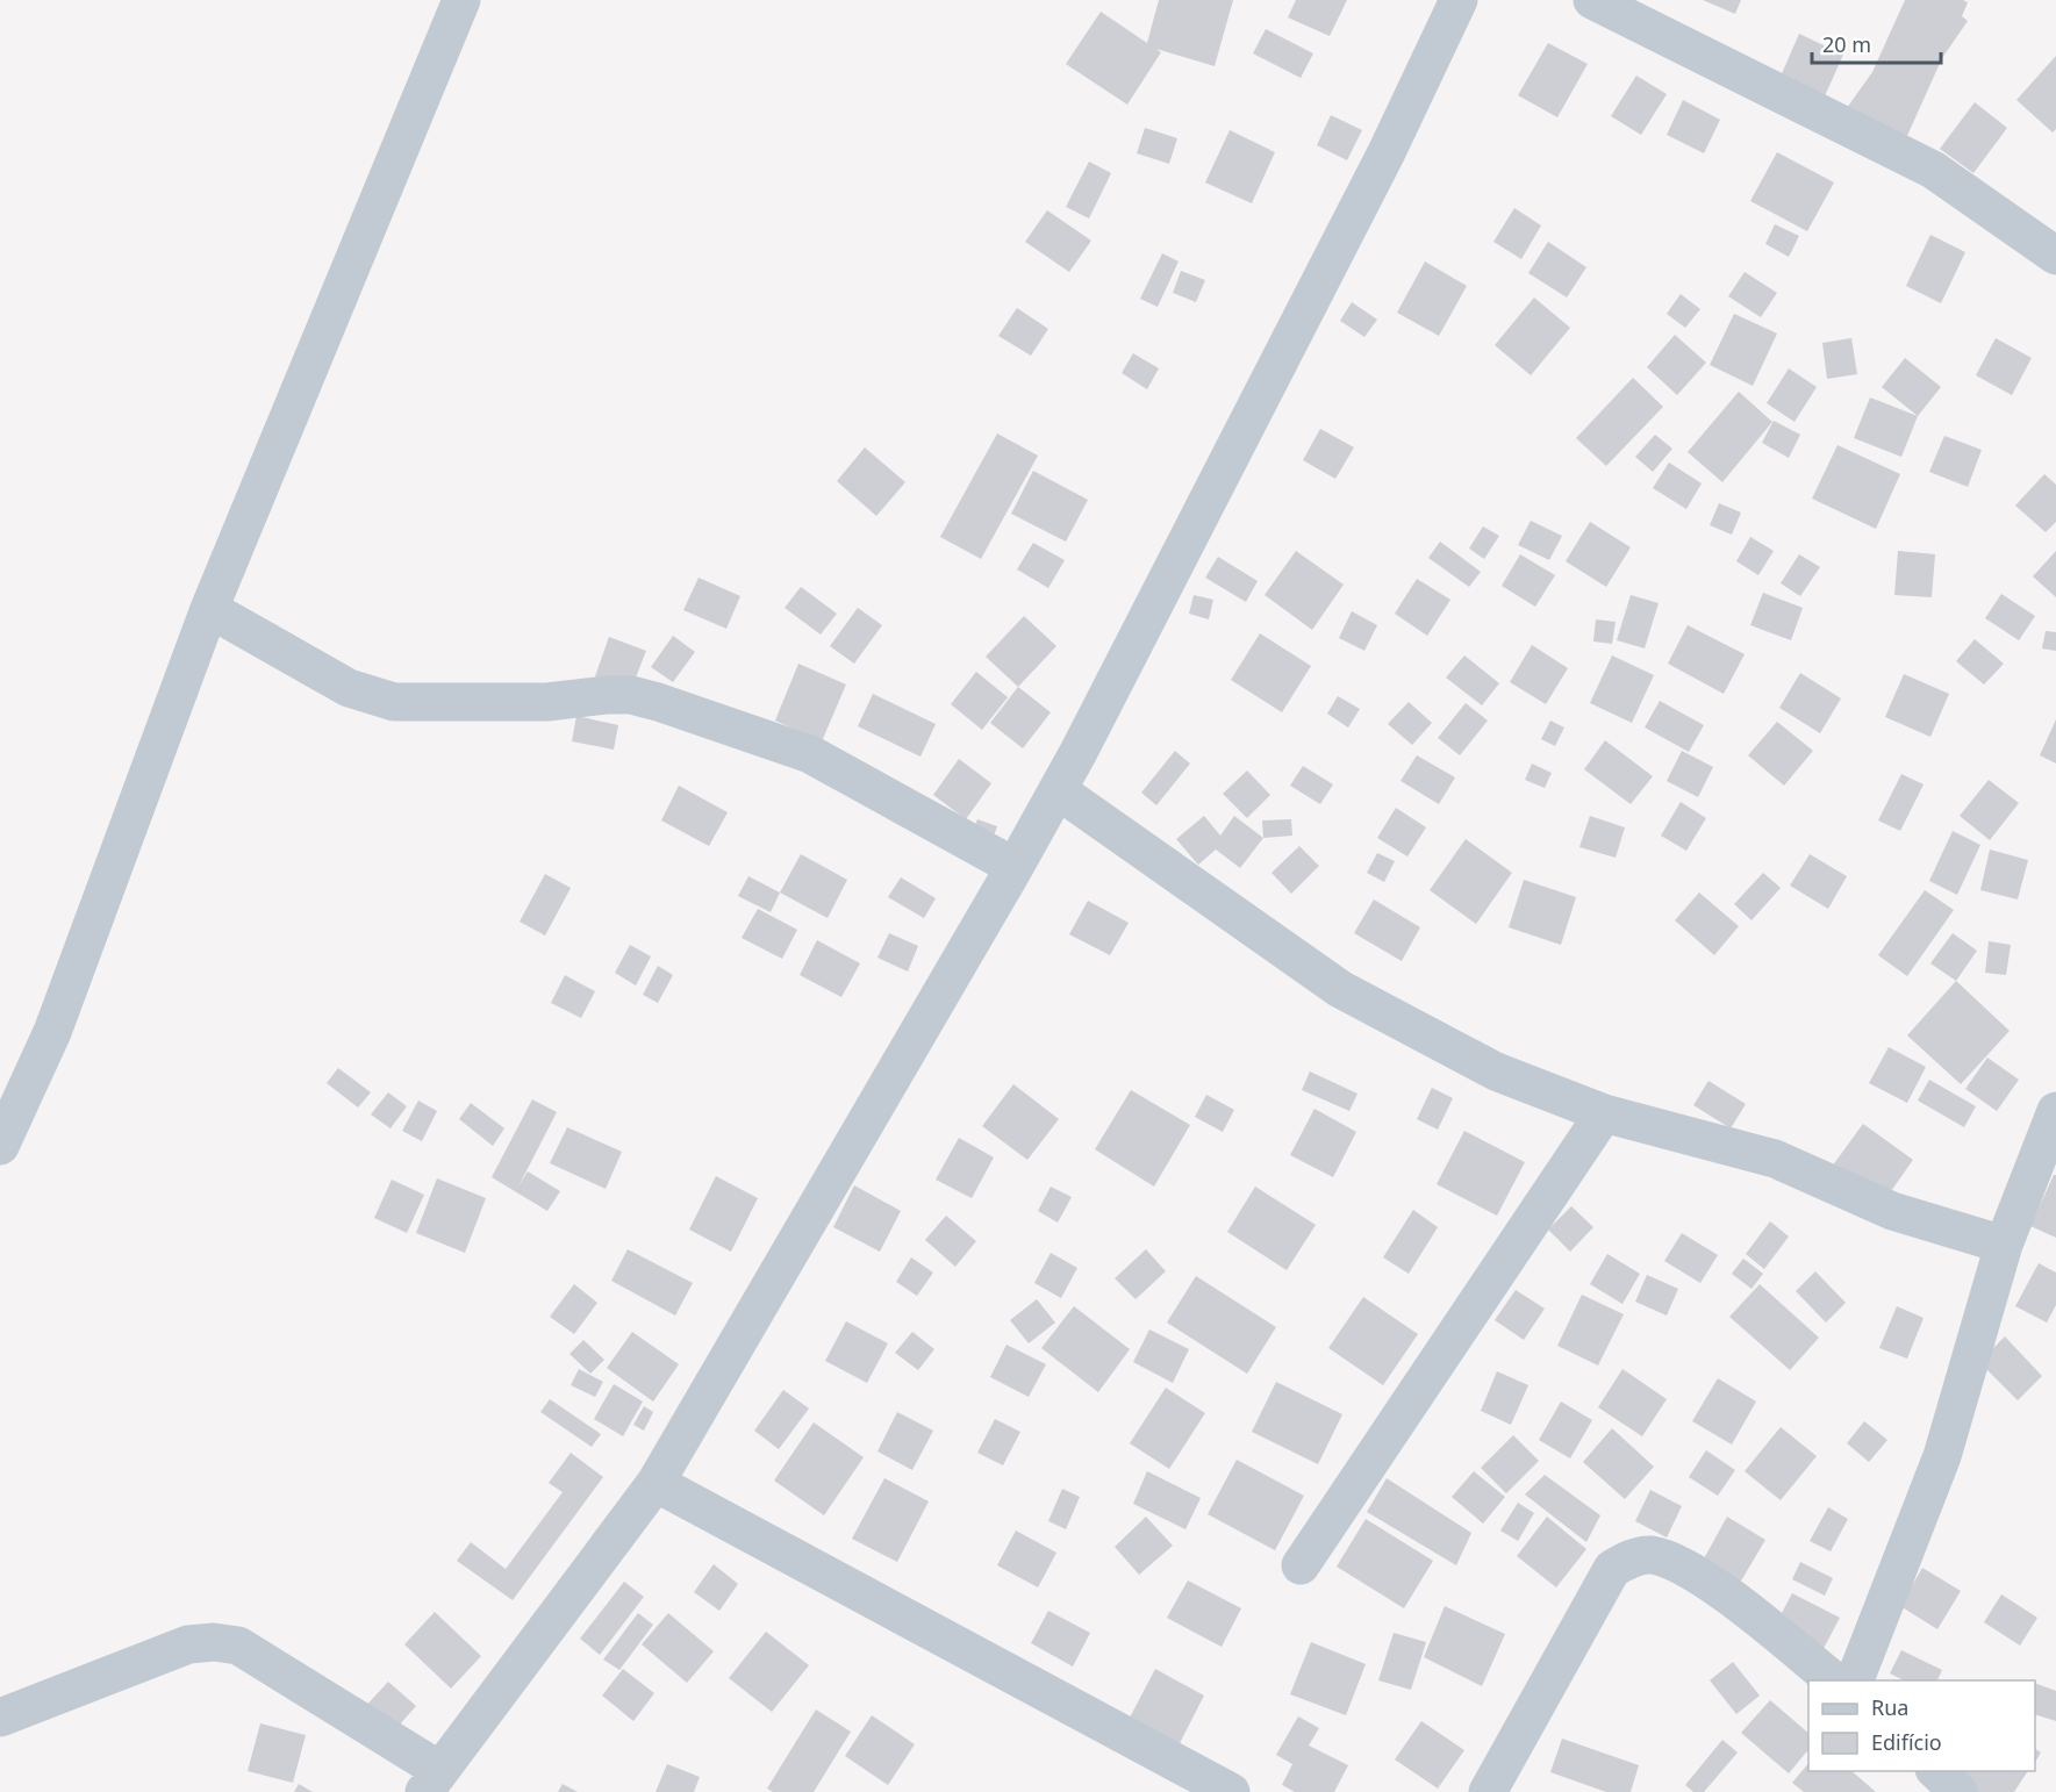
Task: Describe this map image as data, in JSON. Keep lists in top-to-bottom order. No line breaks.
{"legend":["Rua","Edifício"],"scale_bar":"20 m"}
